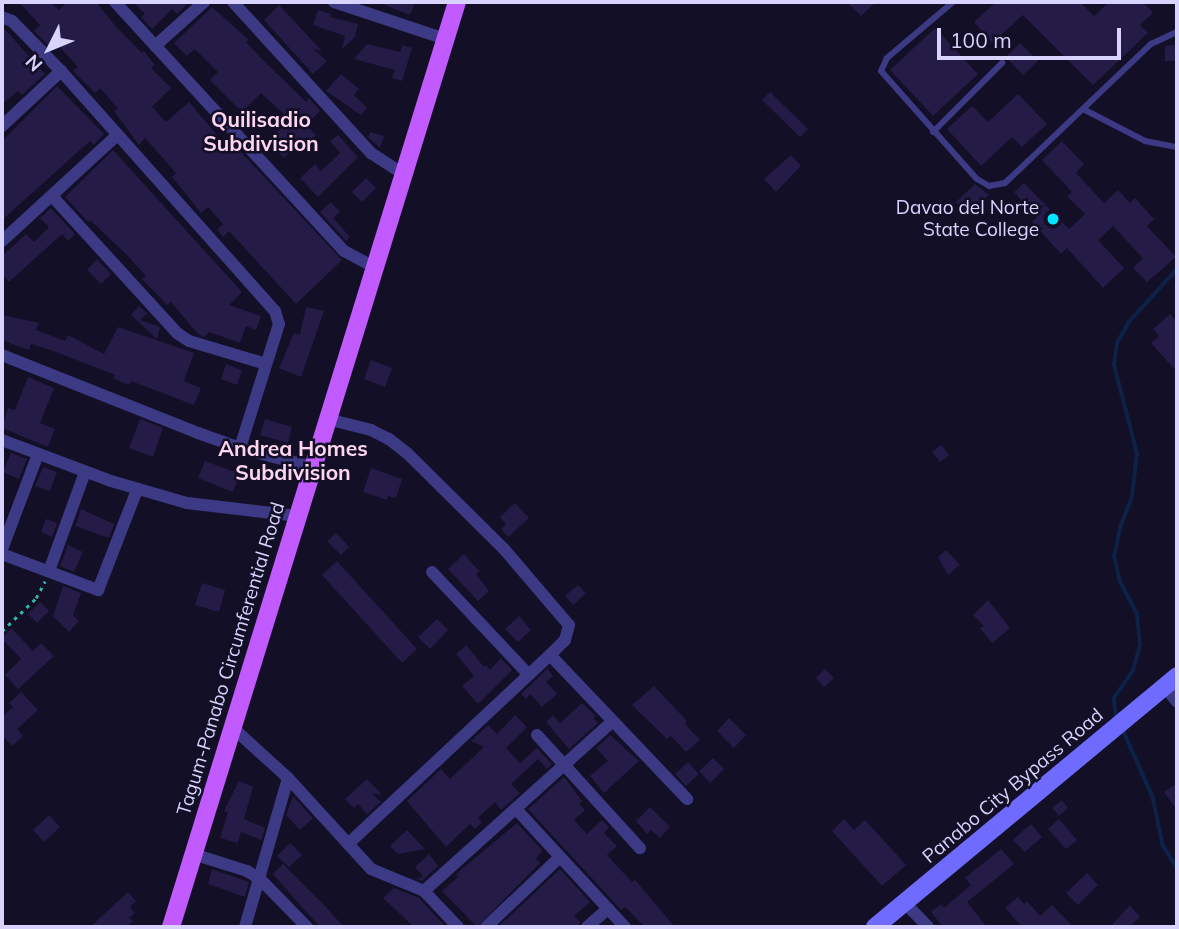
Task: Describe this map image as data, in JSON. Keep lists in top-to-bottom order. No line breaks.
{"streets":{"main road":["Tagum-Panabo Circumferential Road","Panabo City Bypass Road"]},"districts":["Quilisadio Subdivision","Andrea Homes Subdivision"],"places":["Davao del Norte State College"],"scale_bar":"100 m","north":"bottom left"}
